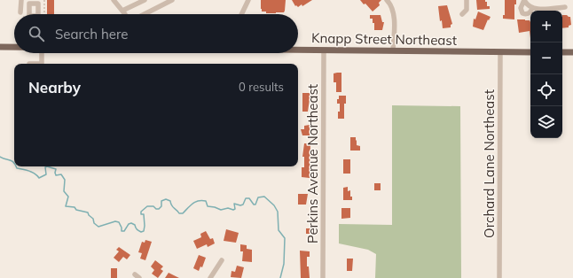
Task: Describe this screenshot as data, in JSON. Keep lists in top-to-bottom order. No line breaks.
{"streets":{"main road":["Knapp Street Northeast"],"street":["Perkins Avenue Northeast","Orchard Lane Northeast"]},"crossings":[["Knapp Street Northeast","Perkins Avenue Northeast"],["Knapp Street Northeast","Orchard Lane Northeast"]],"page":{"map_buttons":["+","−"],"search":"Search here","heading":["Nearby","0 results"]}}
